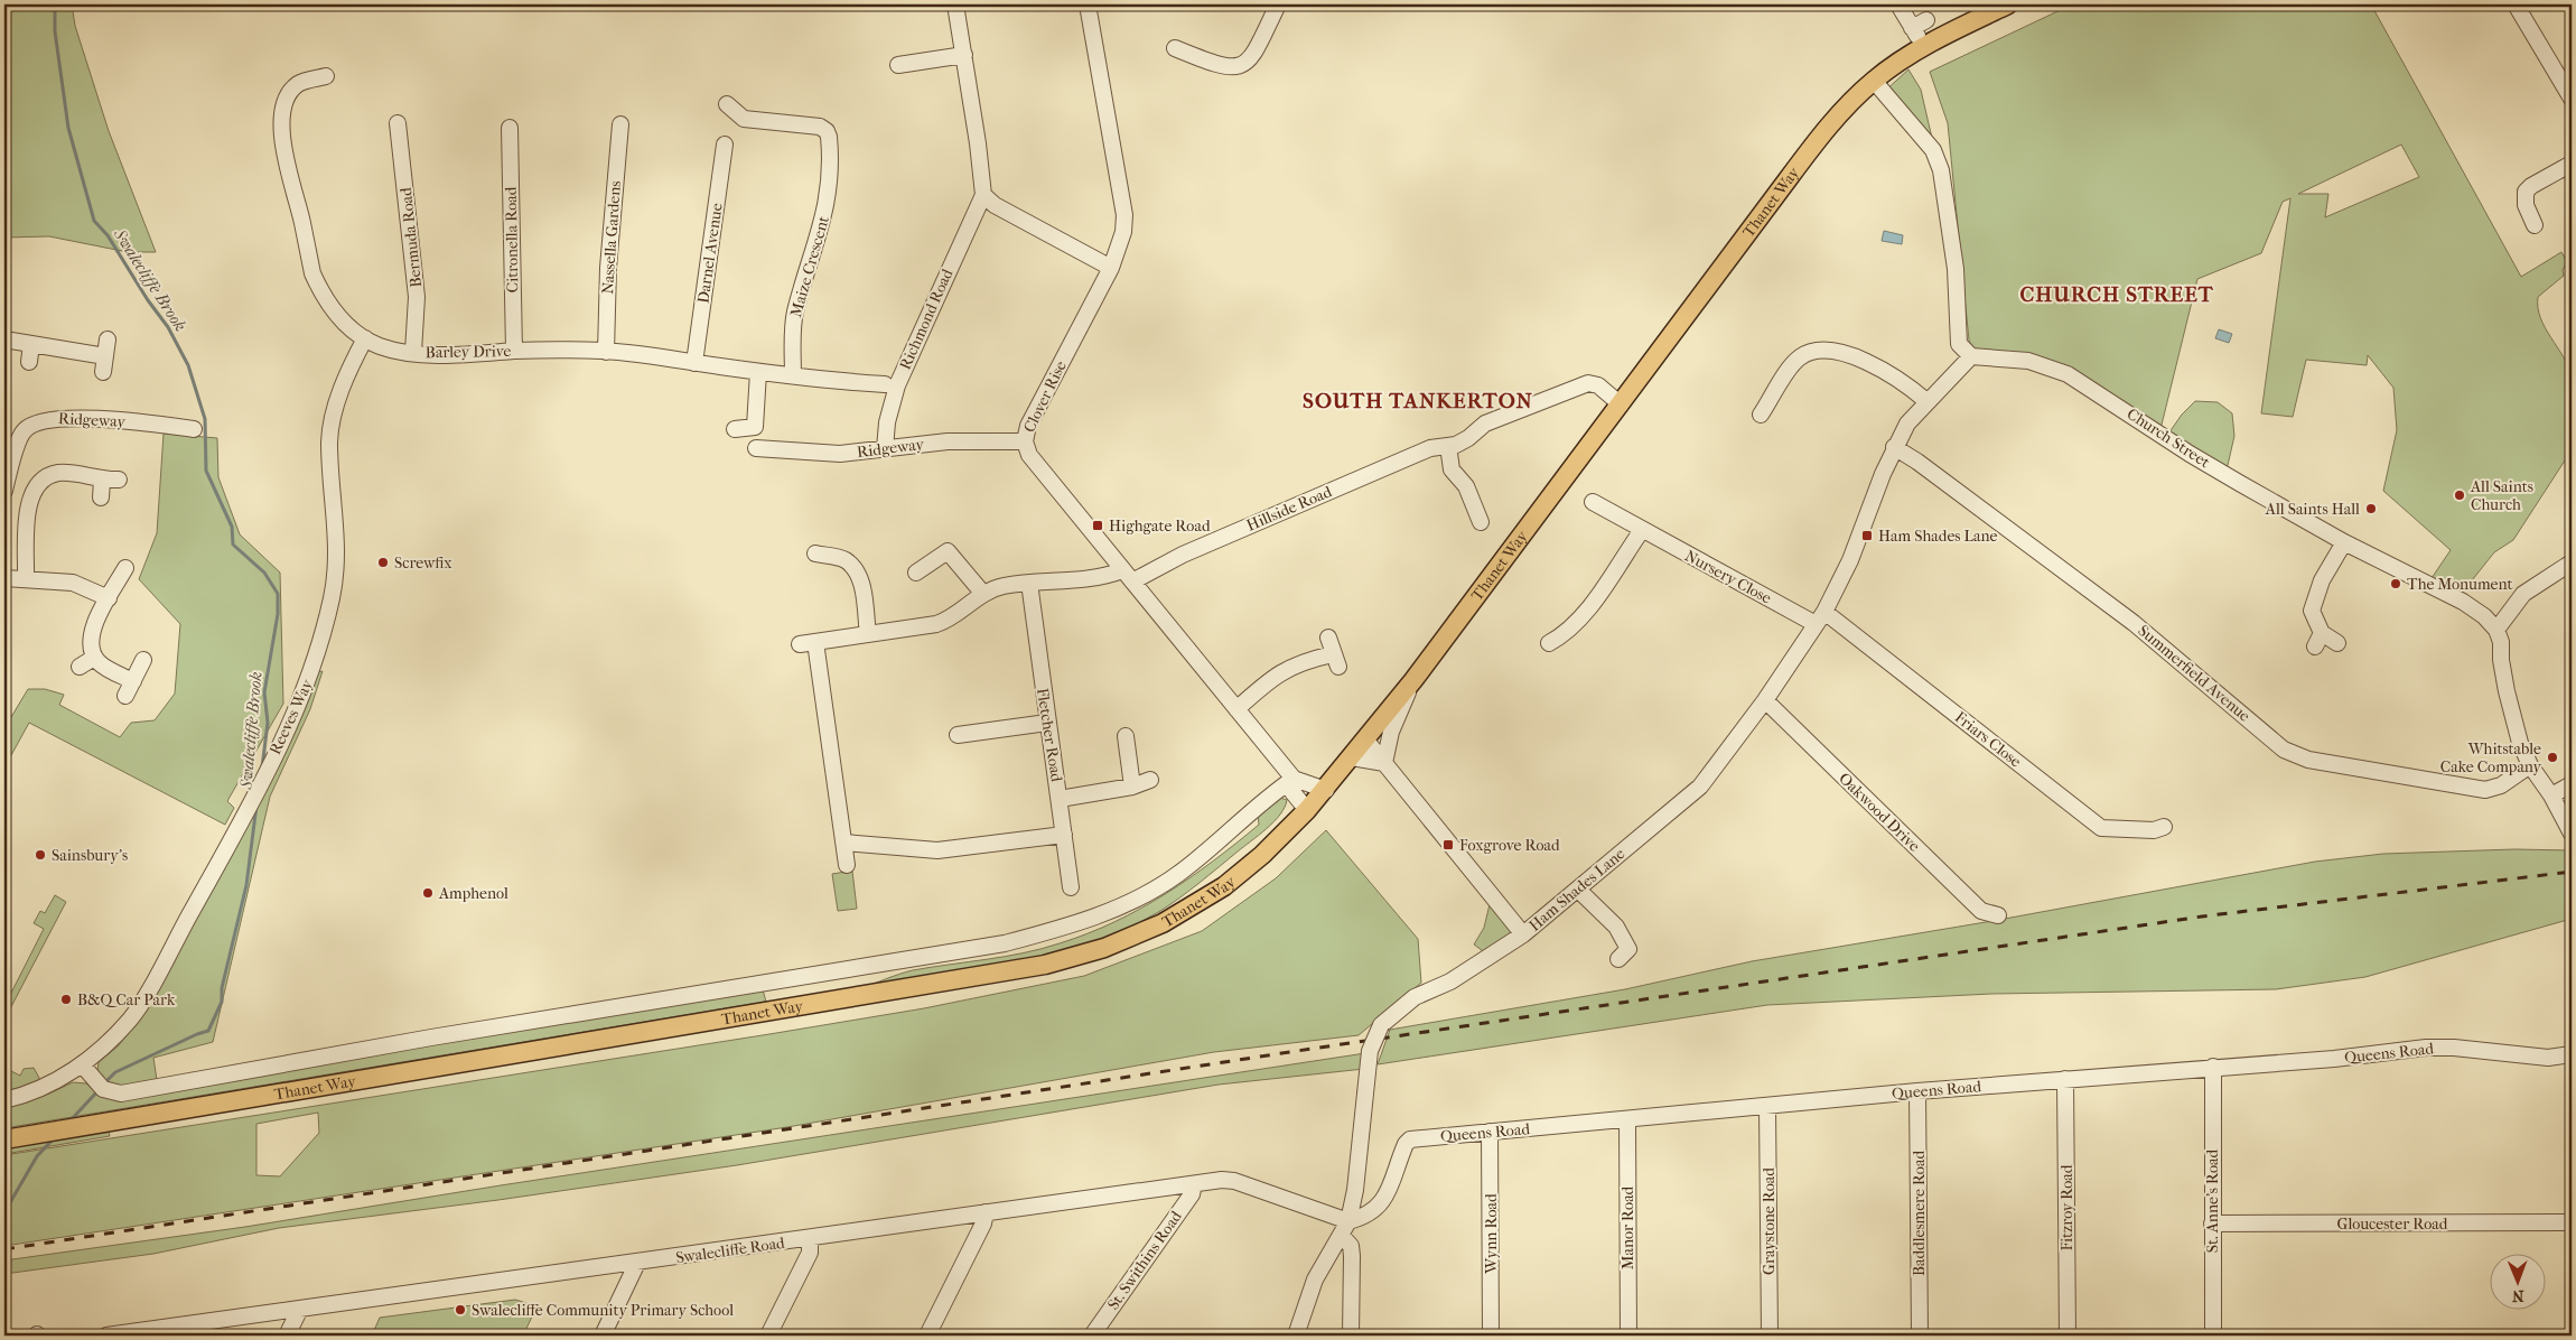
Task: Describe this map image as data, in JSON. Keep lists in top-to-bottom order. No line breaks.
{"streets":{"main road":["Thanet Way"],"street":["Bermuda Road","Nassella Gardens","Citronella Road","Darnel Avenue","Maize Crescent","Richmond Road","Barley Drive","Clover Rise","Ridgeway","Church Street","Hillside Road","Nursery Close","Summerfield Avenue","Reeves Way","Fletcher Road","Friars Close","Oakwood Drive","Ham Shades Lane","Queens Road","St. Anne's Road","Fitzroy Road","Baddlesmere Road","Graystone Road","Gloucester Road","Manor Road","Wynn Road","Swalecliffe Road","St. Swithins Road"]},"crossings":[["Thanet Way","Clover Rise"],["Thanet Way","Hillside Road"],["Bermuda Road","Barley Drive"],["Nassella Gardens","Barley Drive"],["Citronella Road","Barley Drive"],["Darnel Avenue","Barley Drive"],["Maize Crescent","Barley Drive"],["Richmond Road","Ridgeway"],["Barley Drive","Reeves Way"],["Clover Rise","Ridgeway"],["Clover Rise","Hillside Road"],["Church Street","Ham Shades Lane"],["Nursery Close","Friars Close"],["Nursery Close","Ham Shades Lane"],["Summerfield Avenue","Ham Shades Lane"],["Friars Close","Ham Shades Lane"],["Oakwood Drive","Ham Shades Lane"],["Ham Shades Lane","Queens Road"],["Ham Shades Lane","Swalecliffe Road"],["Queens Road","St. Anne's Road"],["Queens Road","Fitzroy Road"],["Queens Road","Baddlesmere Road"],["Queens Road","Graystone Road"],["Queens Road","Manor Road"],["Queens Road","Wynn Road"],["Queens Road","Swalecliffe Road"],["St. Anne's Road","Gloucester Road"],["Swalecliffe Road","St. Swithins Road"]],"districts":["CHURCH STREET","SOUTH TANKERTON"],"water":["Swalecliffe Brook"],"places":{"other":["All Saints Church","All Saints Hall","Screwfix","The Monument","Whitstable Cake Company","Sainsbury's","Amphenol","B&Q Car Park","Swalecliffe Community Primary School"],"transit":["Highgate Road","Ham Shades Lane","Foxgrove Road"]},"north":"bottom"}
